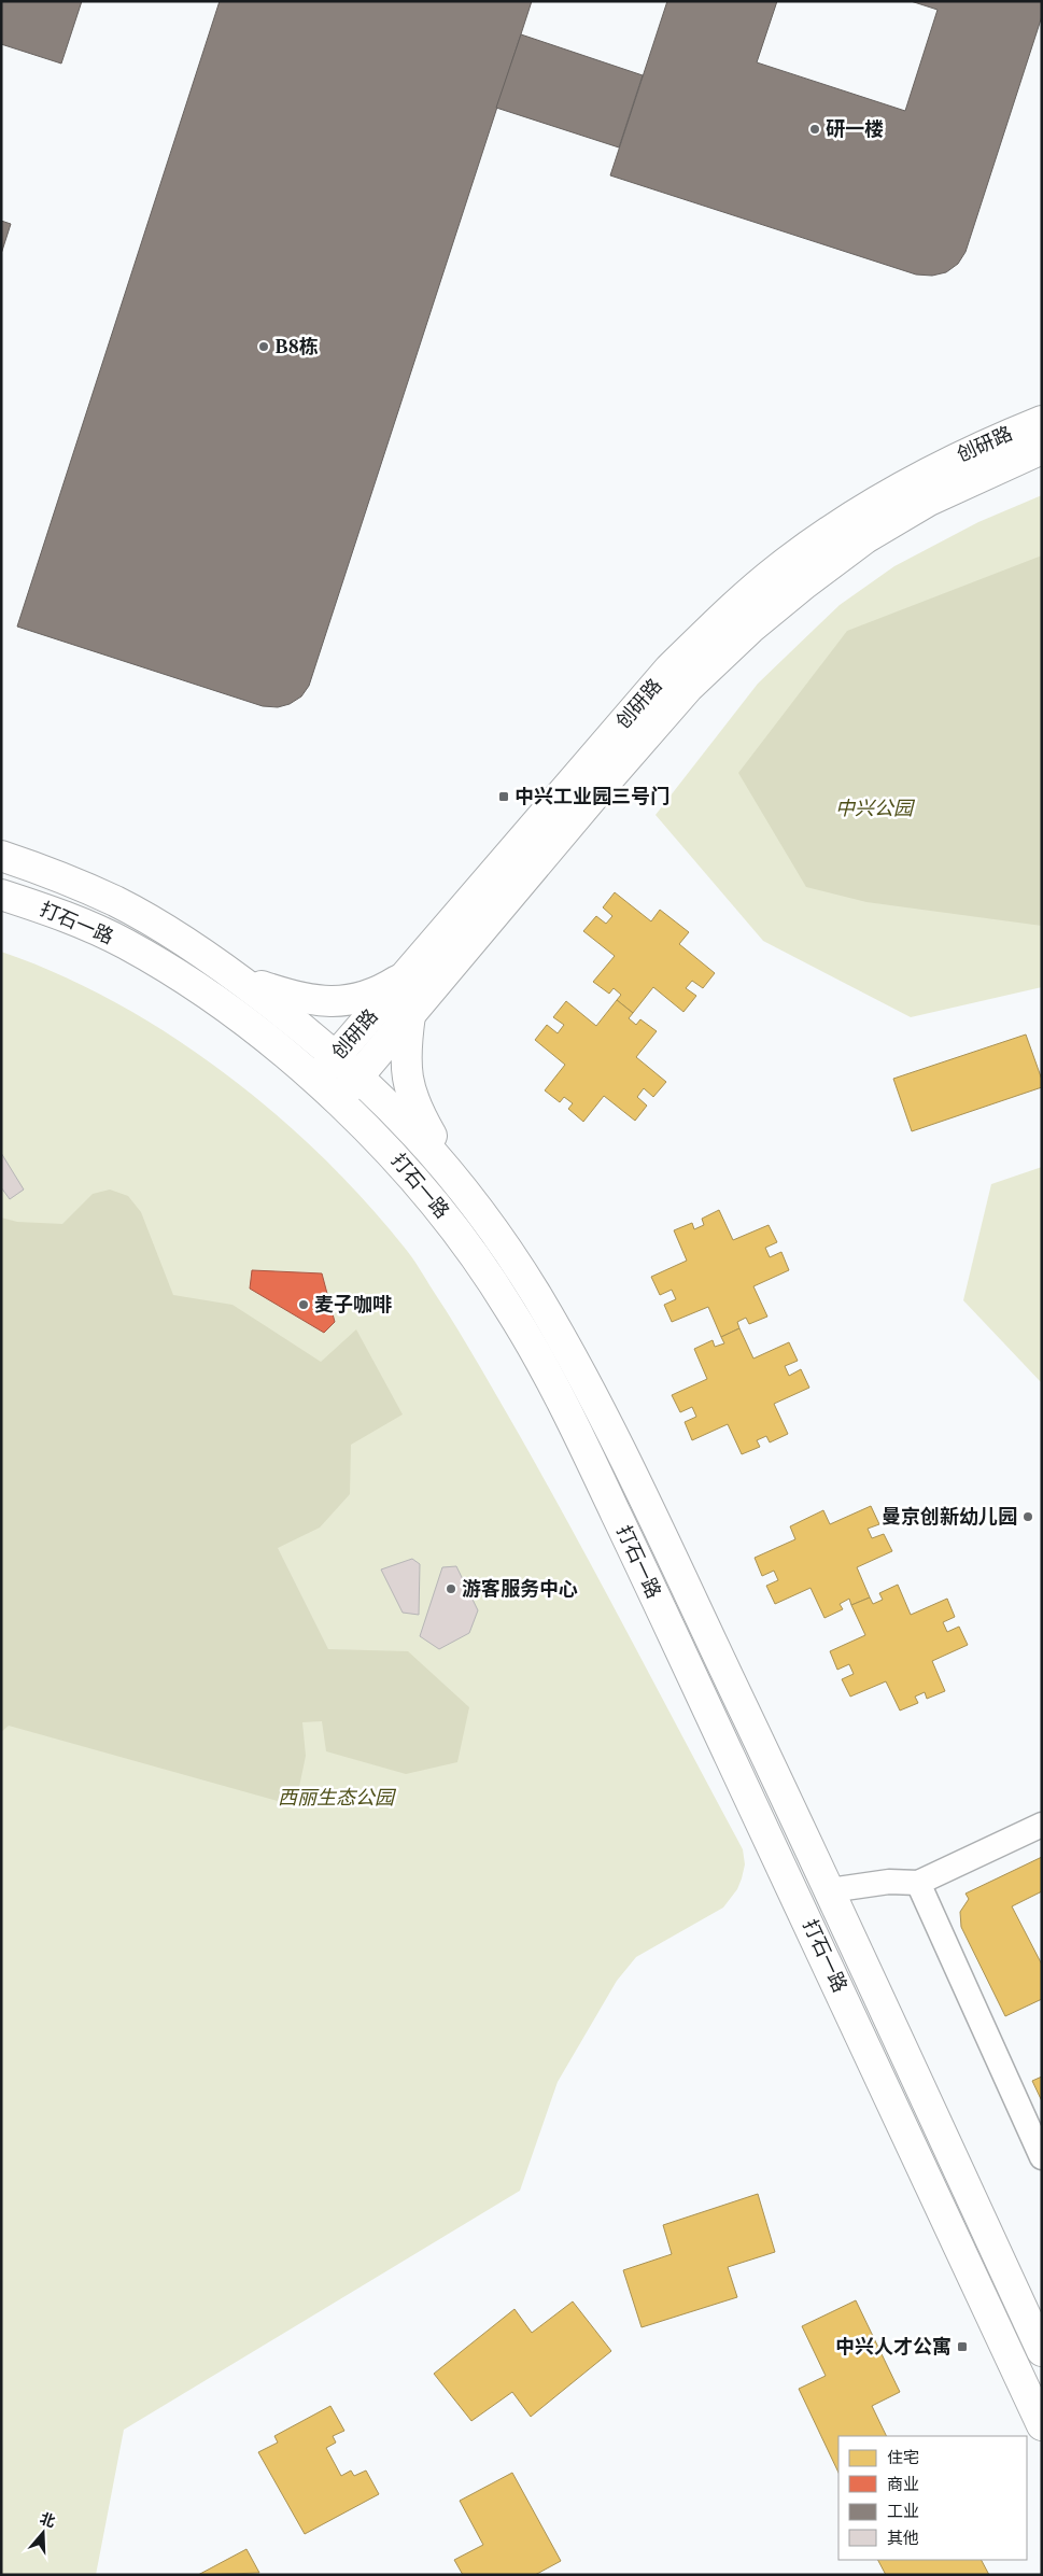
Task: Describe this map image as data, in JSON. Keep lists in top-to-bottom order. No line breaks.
{"streets":{"main road":["创研路","打石一路"]},"crossings":[["创研路","打石一路"]],"parks":["中兴公园","西丽生态公园"],"places":{"other":["研一楼","B8栋","麦子咖啡","曼京创新幼儿园","游客服务中心"],"transit":["中兴工业园三号门","中兴人才公寓"]},"legend":["住宅","商业","工业","其他"],"north":"top"}
